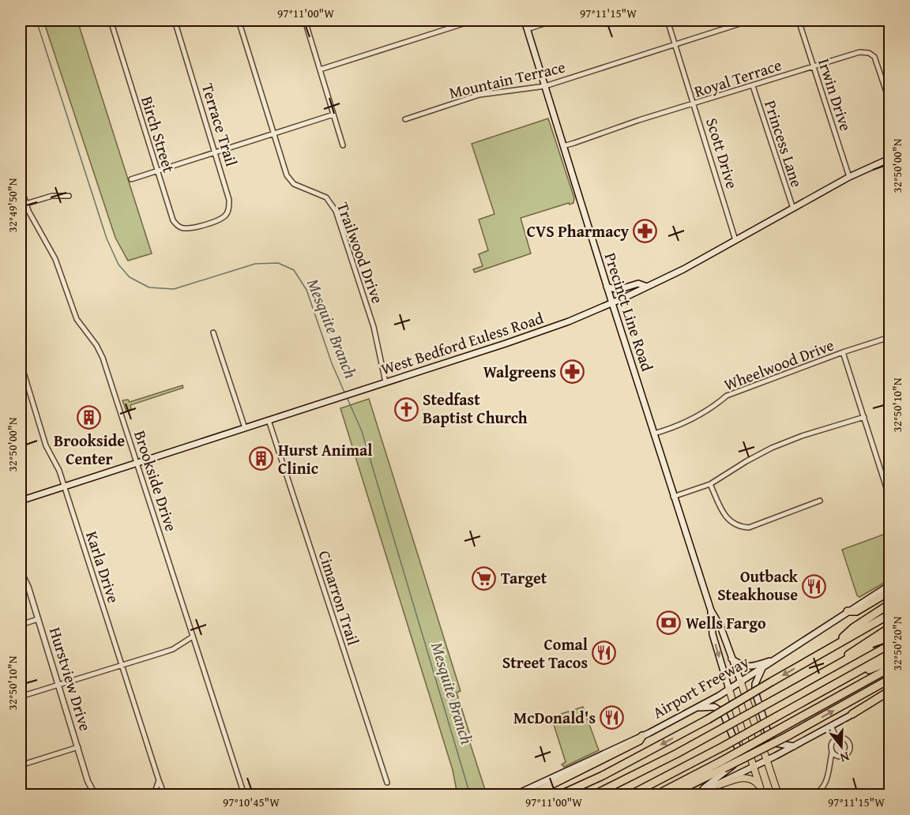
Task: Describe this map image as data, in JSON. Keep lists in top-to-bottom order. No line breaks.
{"streets":{"highway":["Airport Freeway"],"main road":["Precinct Line Road","West Bedford Euless Road"],"street":["Royal Terrace","Mountain Terrace","Irwin Drive","Terrace Trail","Birch Street","Princess Lane","Scott Drive","Trailwood Drive","Wheelwood Drive","Brookside Drive","Karla Drive","Cimarron Trail","Hurstview Drive"]},"crossings":[["Royal Terrace","Irwin Drive"],["Royal Terrace","Princess Lane"],["Royal Terrace","Scott Drive"],["Royal Terrace","Precinct Line Road"],["Mountain Terrace","Scott Drive"],["Mountain Terrace","Precinct Line Road"],["Irwin Drive","West Bedford Euless Road"],["Terrace Trail","Birch Street"],["Princess Lane","West Bedford Euless Road"],["Scott Drive","West Bedford Euless Road"],["Trailwood Drive","West Bedford Euless Road"],["Precinct Line Road","West Bedford Euless Road"],["Precinct Line Road","Wheelwood Drive"],["Precinct Line Road","Airport Freeway"],["West Bedford Euless Road","Brookside Drive"],["West Bedford Euless Road","Karla Drive"],["West Bedford Euless Road","Cimarron Trail"]],"water":["Mesquite Branch"],"places":{"pharmacy":["CVS Pharmacy","Walgreens"],"church":["Stedfast Baptist Church"],"building":["Brookside Center","Hurst Animal Clinic"],"supermarket":["Target"],"restaurant":["Outback Steakhouse","Comal Street Tacos","McDonald's"],"bank":["Wells Fargo"]},"north":"bottom","coordinates":["97°11'00\"W","97°11'15\"W","32°50'00\"N","32°49'50\"N","32°50'10\"N","32°50'20\"N","97°10'45\"W"]}
